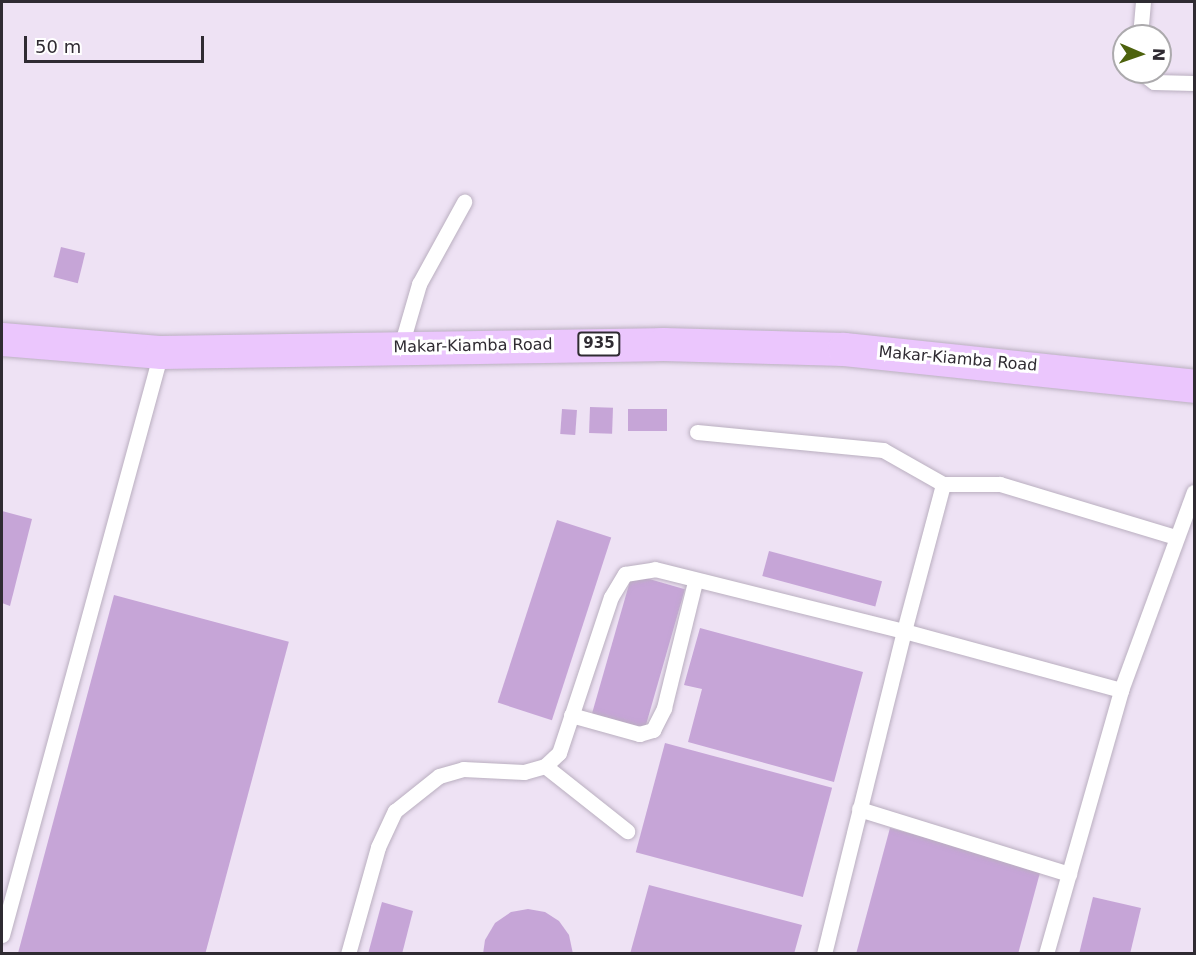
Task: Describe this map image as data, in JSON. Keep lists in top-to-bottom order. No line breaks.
{"streets":{"main road":["935","Makar-Kiamba Road"]},"scale_bar":"50 m","north":"right"}
